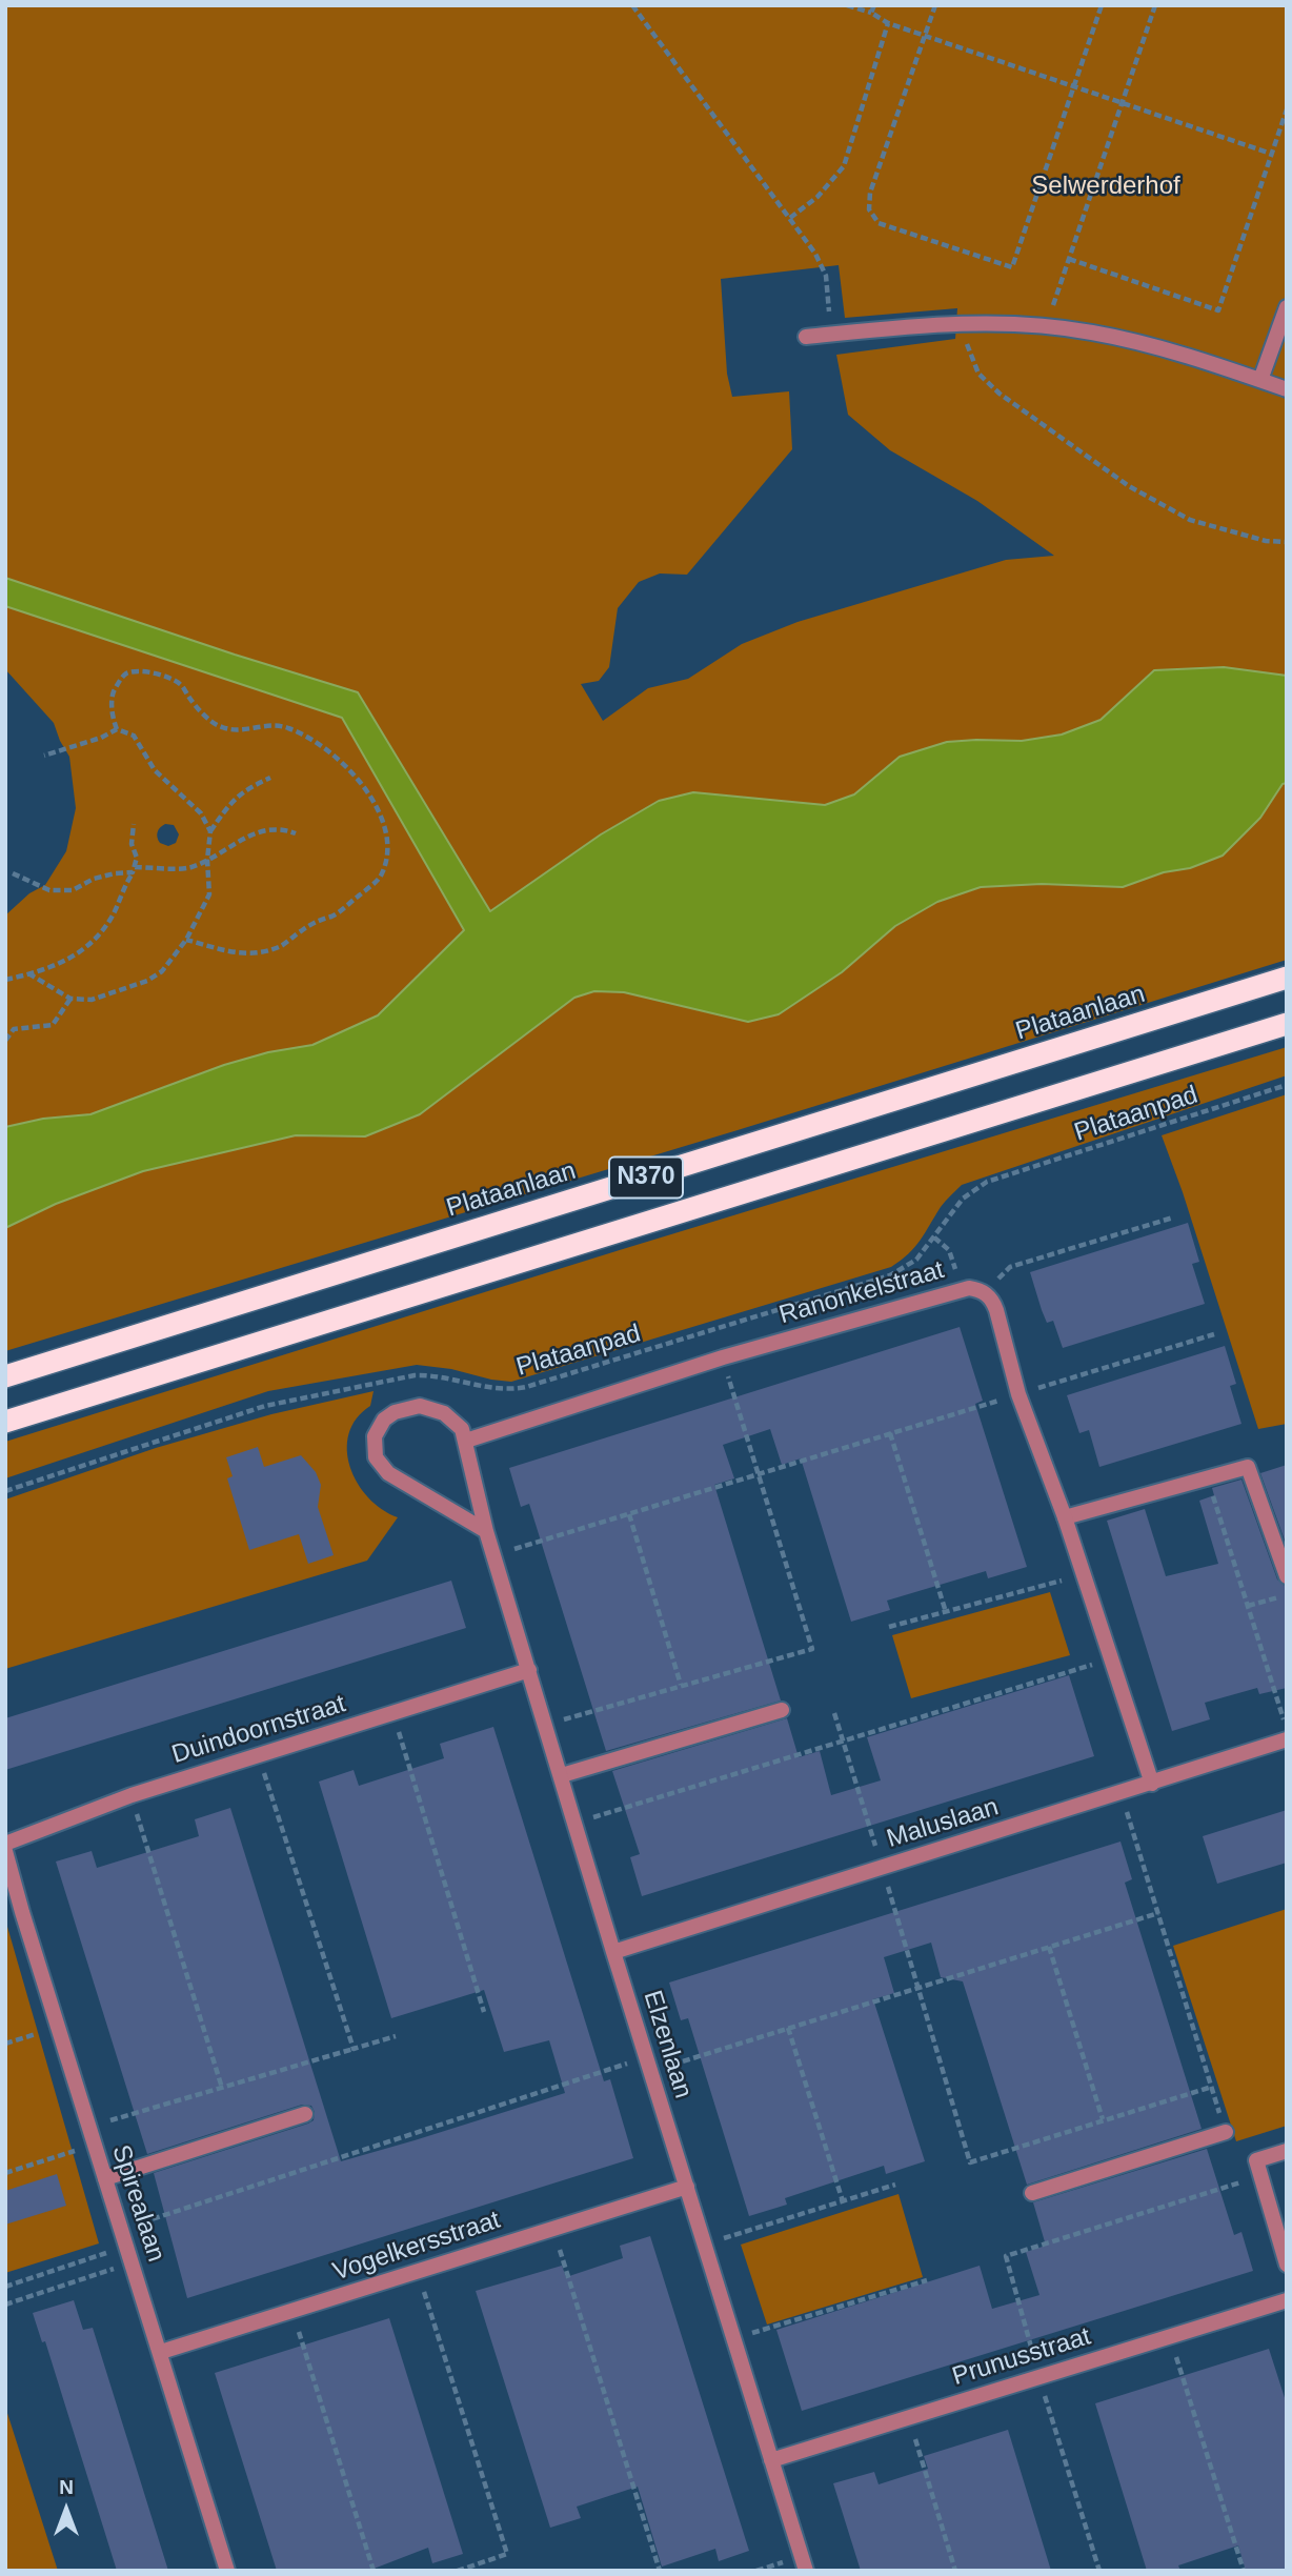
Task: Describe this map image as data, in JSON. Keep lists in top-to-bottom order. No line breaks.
{"streets":{"highway":["Plataanlaan","N370"],"street":["Ranonkelstraat","Duindoornstraat","Maluslaan","Elzenlaan","Spirealaan","Vogelkersstraat","Prunusstraat"],"path":["Plataanpad"]},"crossings":[["Ranonkelstraat","Maluslaan"],["Ranonkelstraat","Elzenlaan"],["Duindoornstraat","Elzenlaan"],["Maluslaan","Elzenlaan"],["Elzenlaan","Vogelkersstraat"],["Elzenlaan","Prunusstraat"],["Spirealaan","Vogelkersstraat"]],"parks":["Selwerderhof"],"north":"top"}
